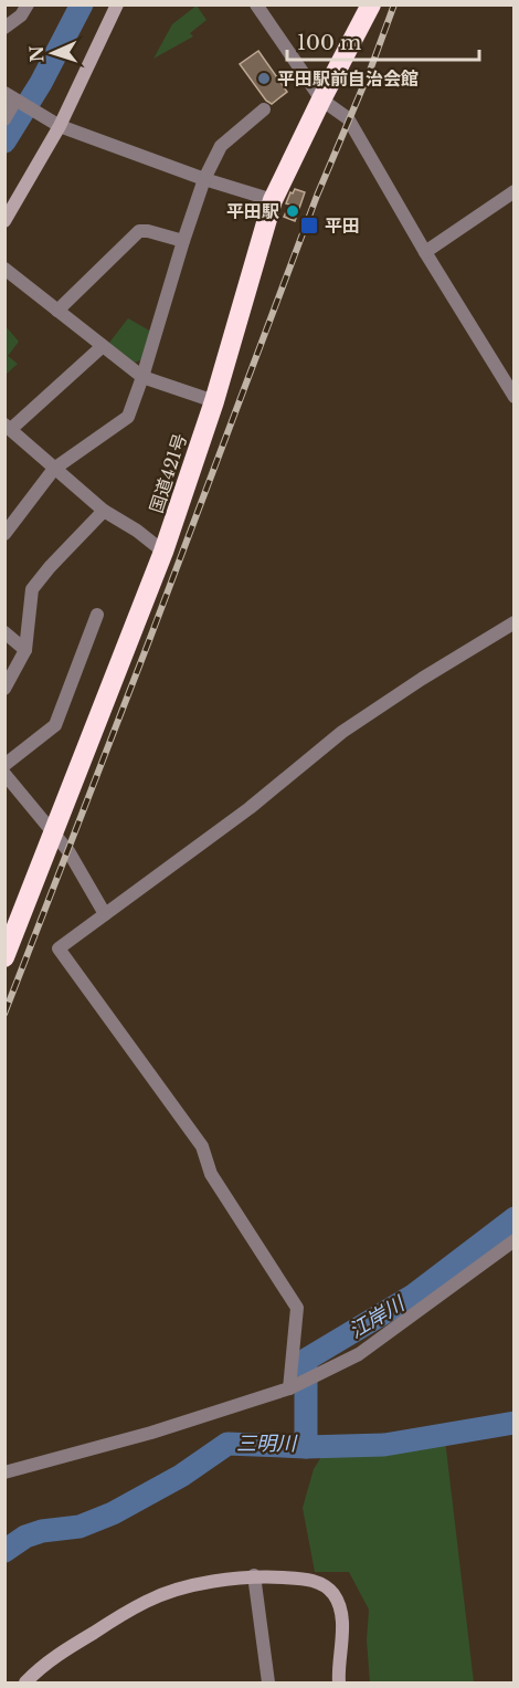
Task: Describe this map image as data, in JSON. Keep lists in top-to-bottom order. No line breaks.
{"streets":{"highway":["国道421号"]},"water":["江岸川","三明川"],"places":{"other":["平田駅前自治会館","平田駅"],"transit":["平田"]},"scale_bar":"100 m","north":"left"}
